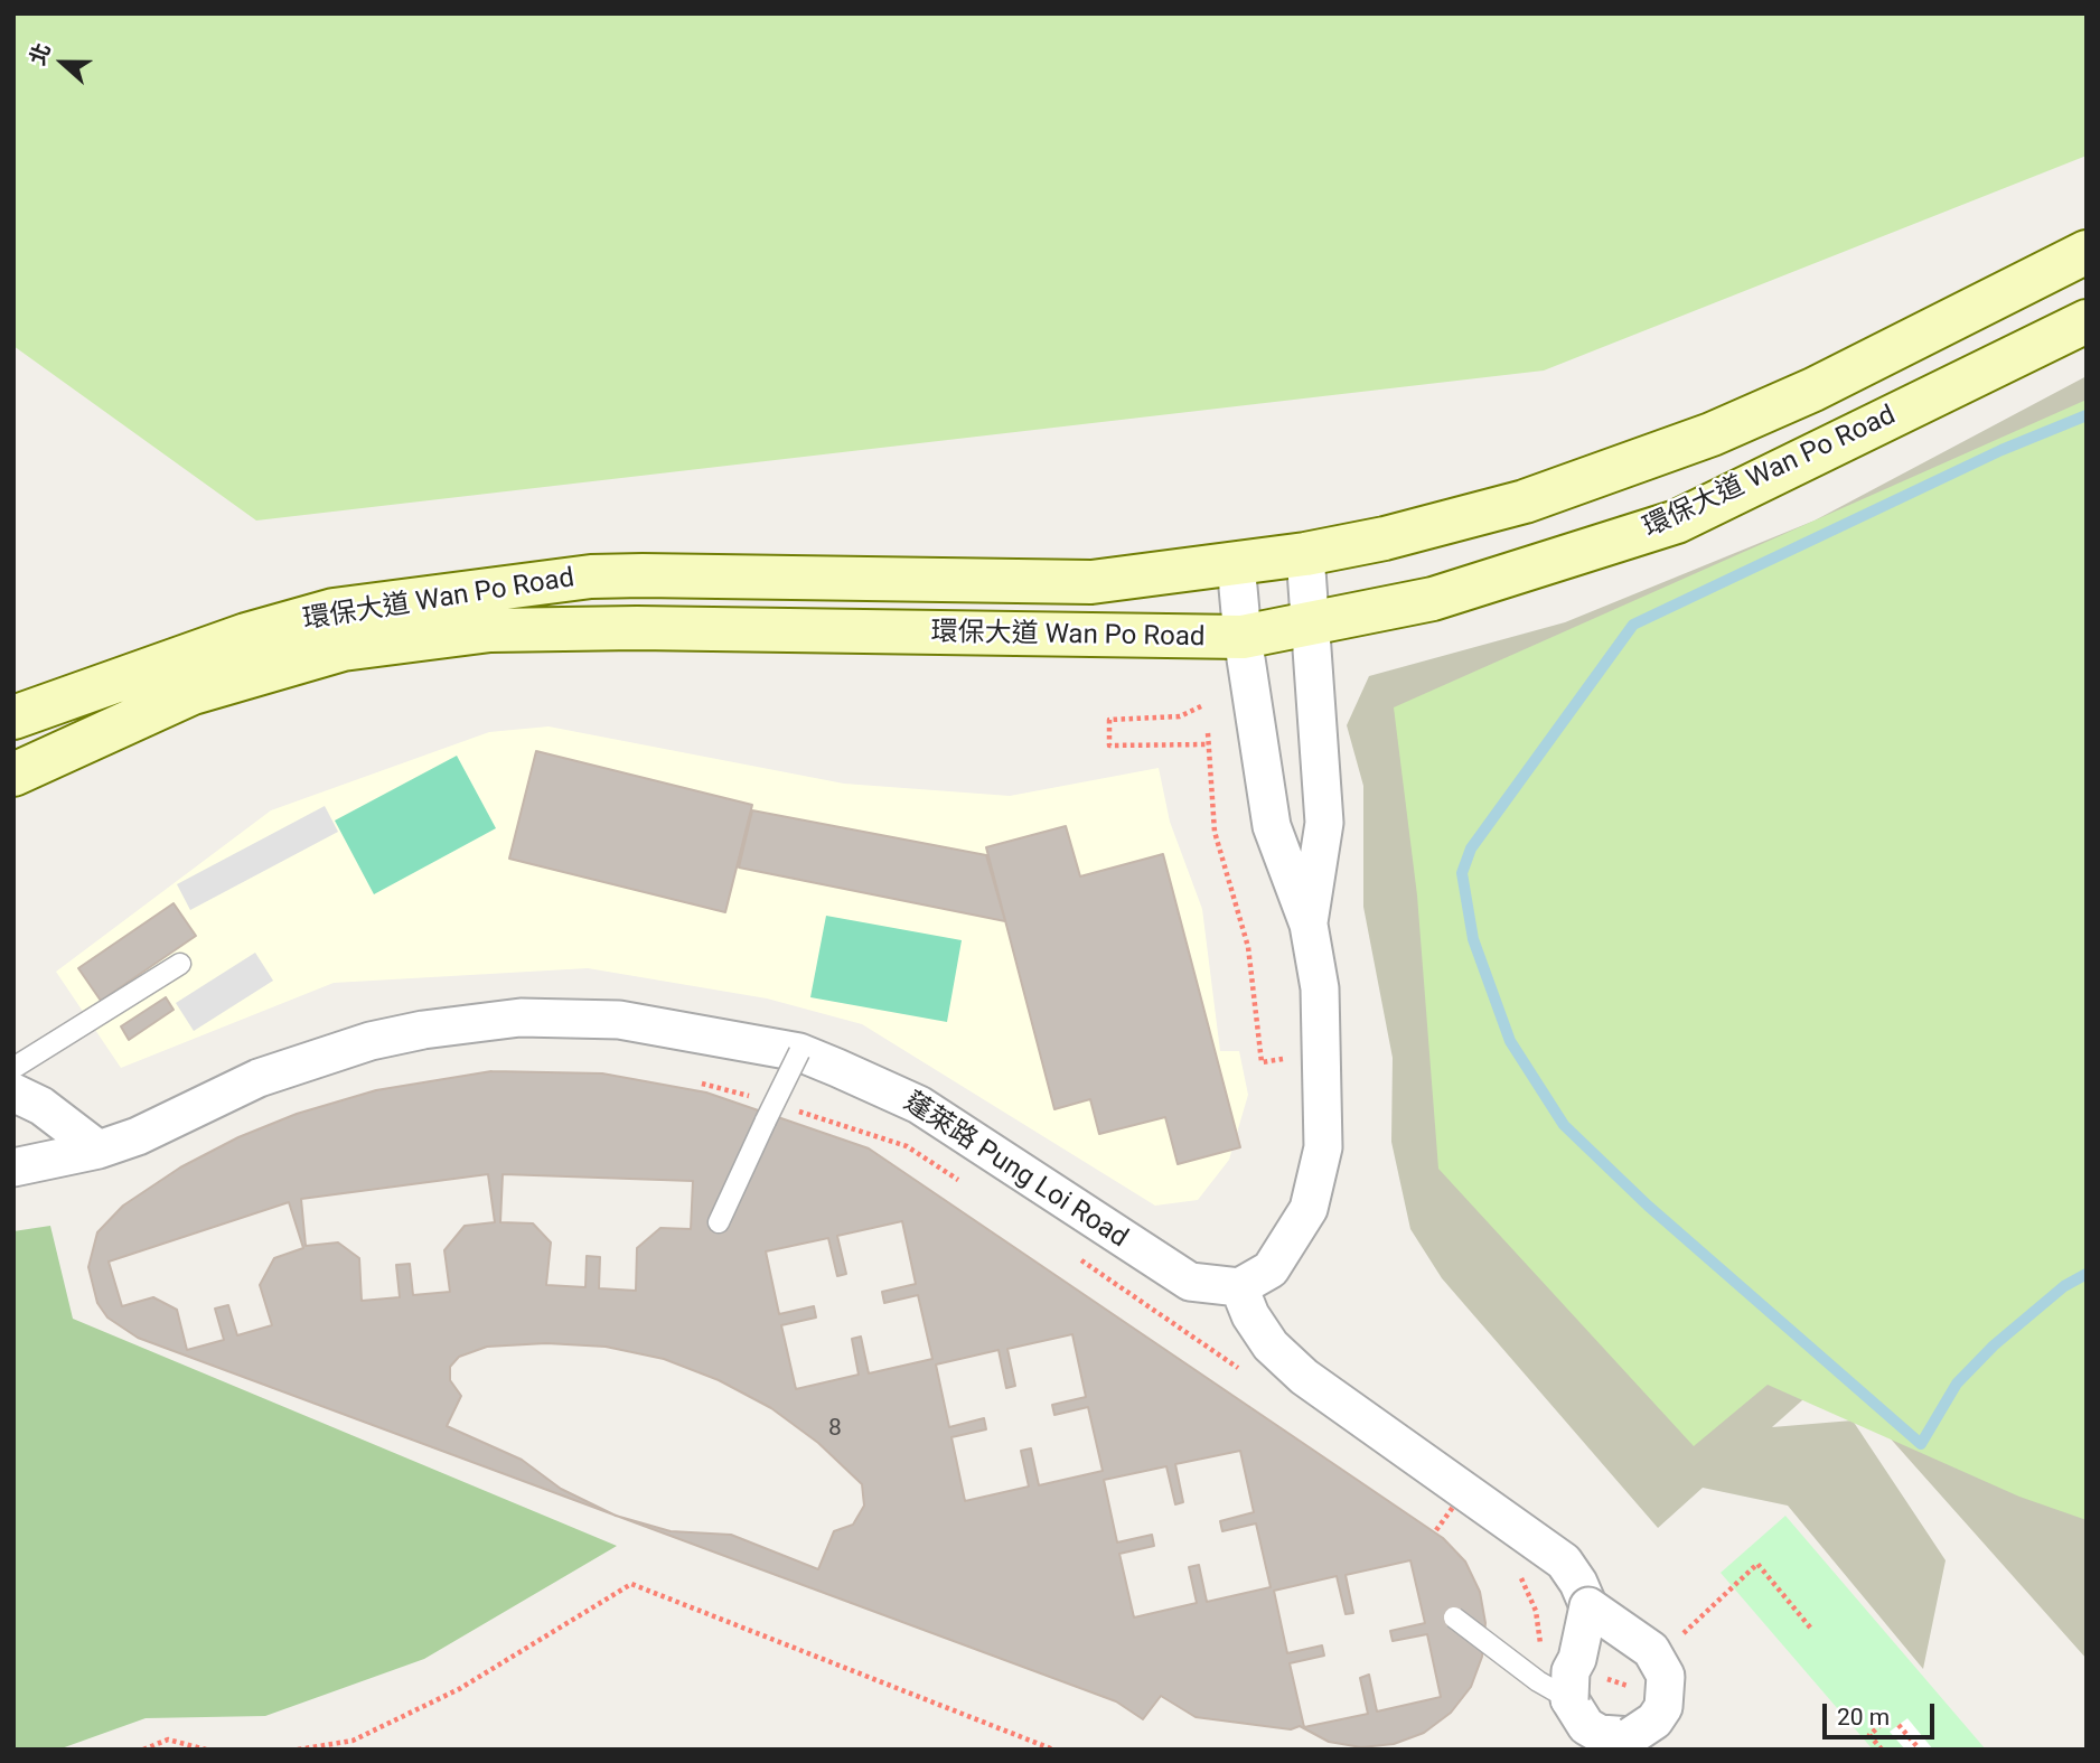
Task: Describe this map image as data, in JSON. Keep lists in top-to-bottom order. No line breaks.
{"streets":{"main road":["環保大道 Wan Po Road"],"street":["蓬萊路 Pung Loi Road"]},"house_numbers":["8"],"scale_bar":"20 m","north":"left"}
